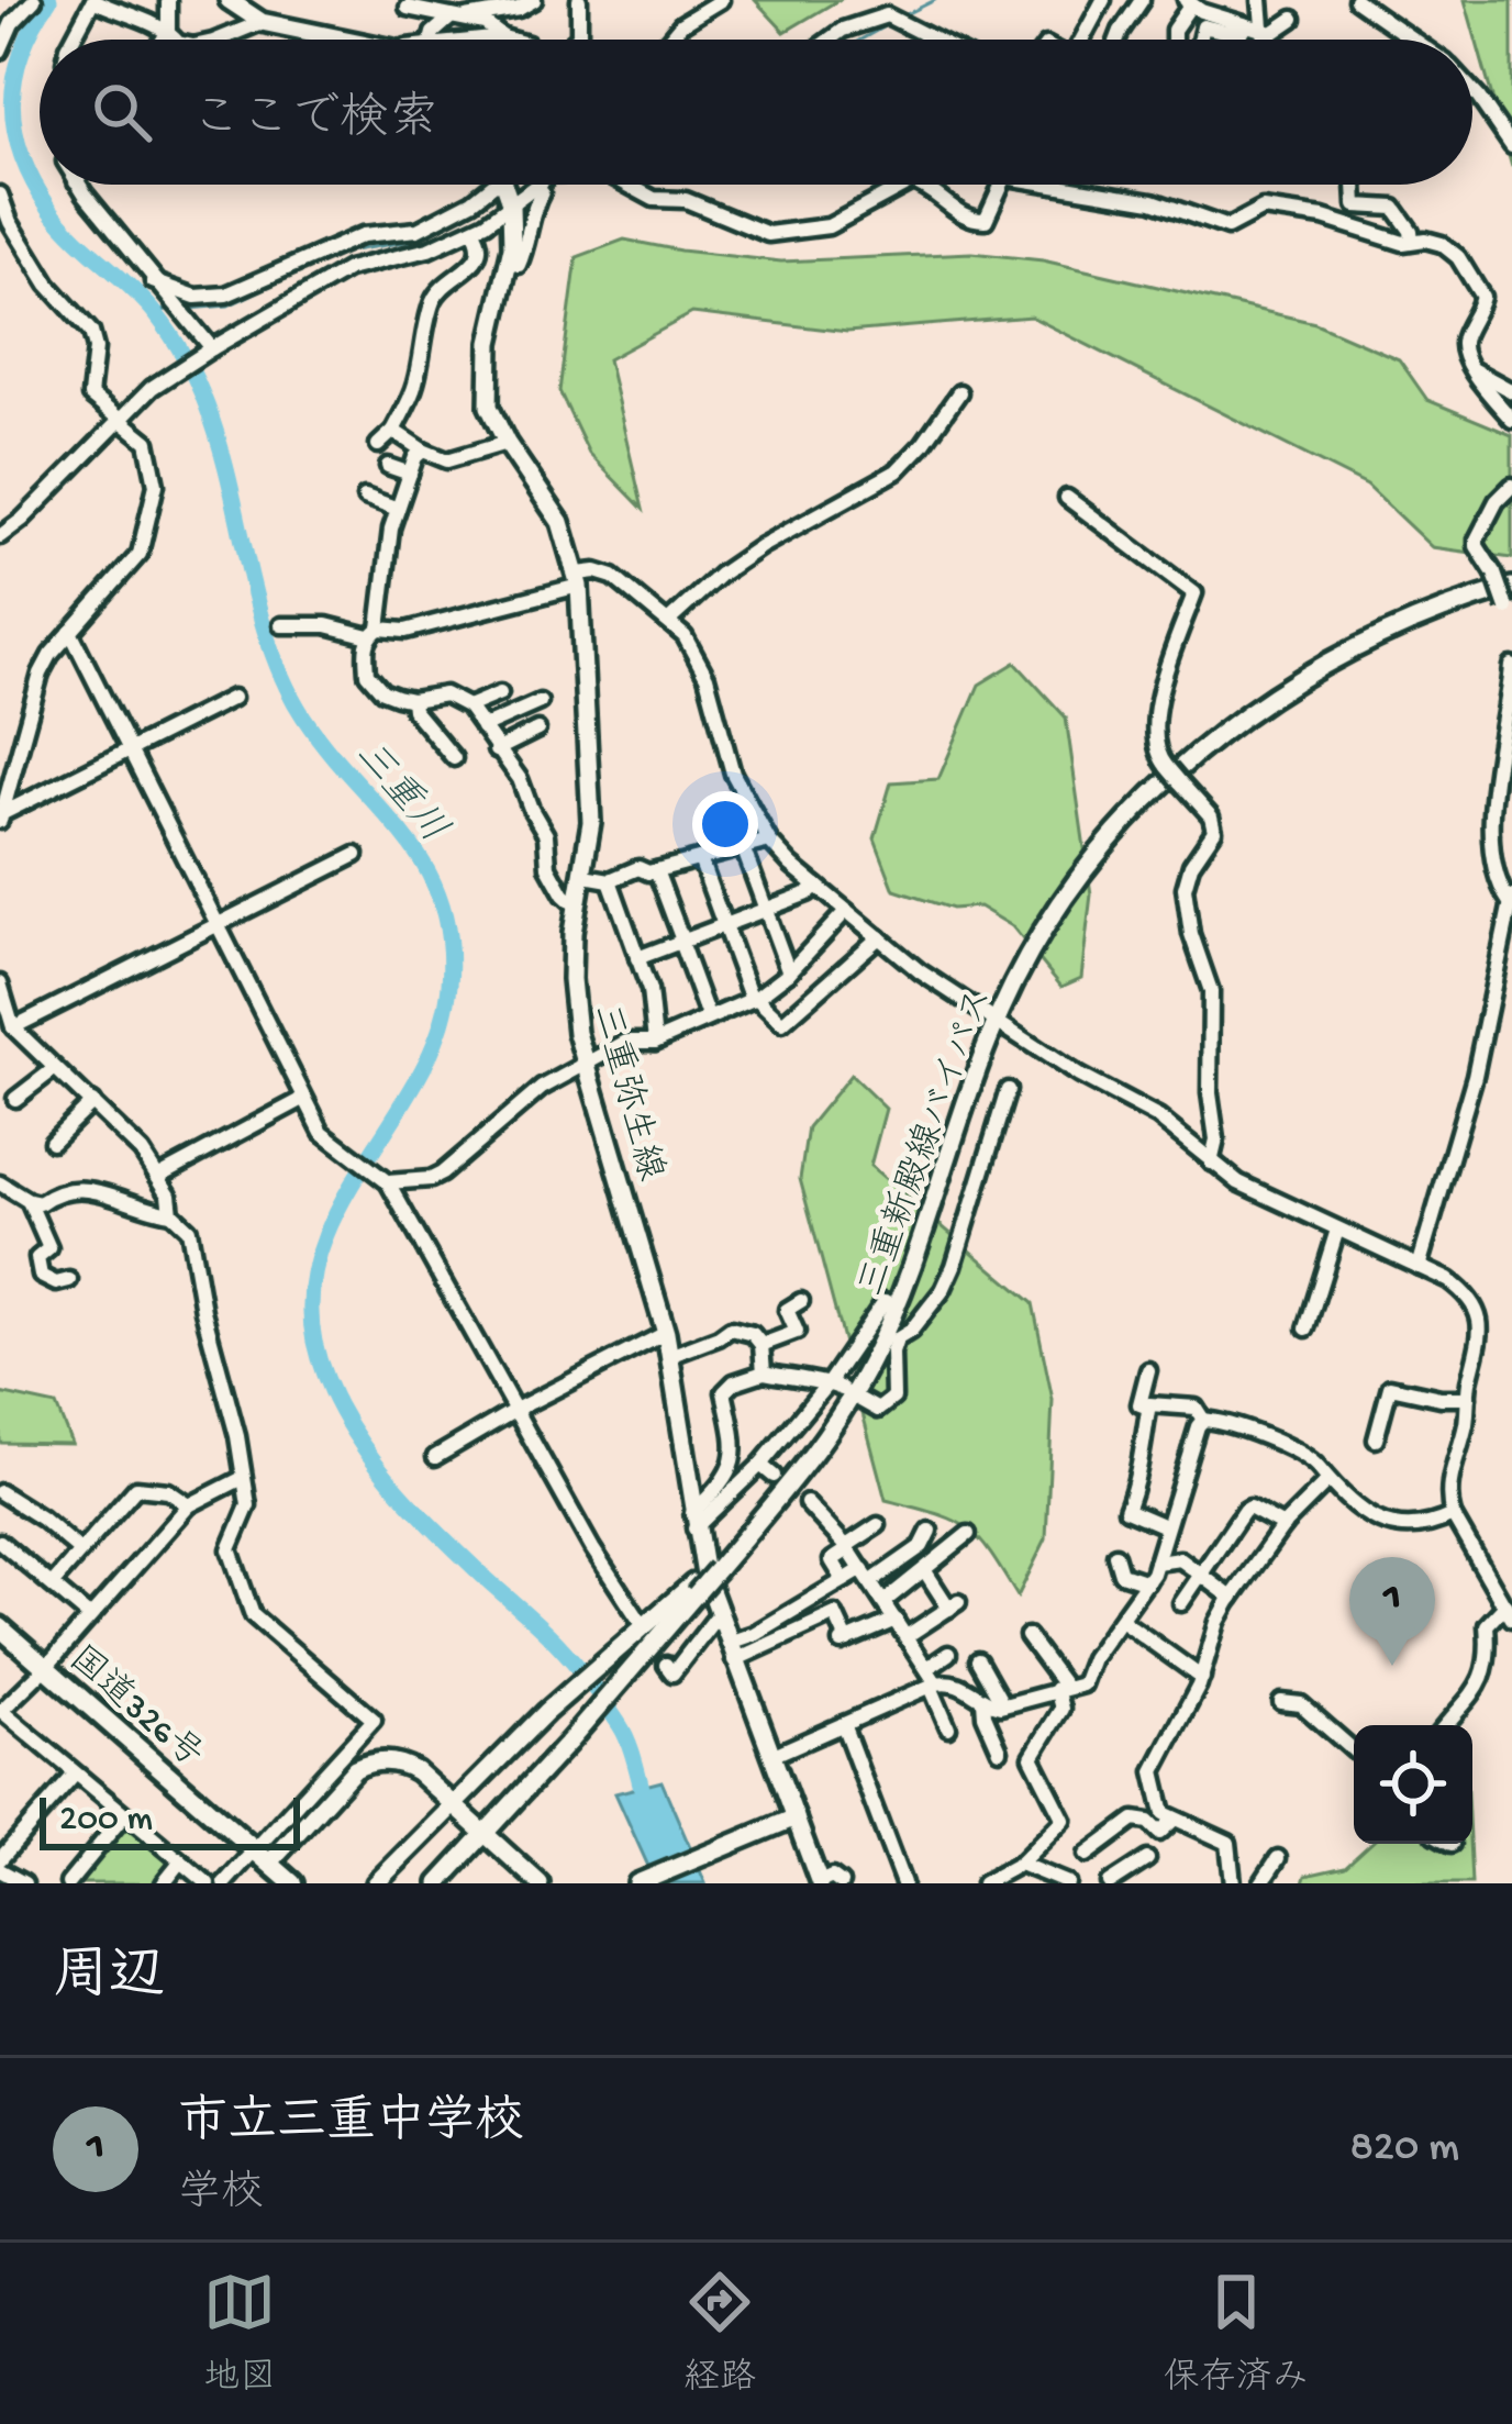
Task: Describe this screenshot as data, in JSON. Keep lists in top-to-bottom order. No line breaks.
{"streets":{"highway":["国道326号"],"main road":["三重弥生線","三重新殿線バイパス"]},"water":["三重川"],"scale_bar":"200 m","page":{"search":"ここで検索","pins":"1","scale":"200 m","heading":"周辺","list":[{"mark":"1","name":"市立三重中学校","note":"学校","value":"820 m"}],"nav":["地図","経路","保存済み"]}}
